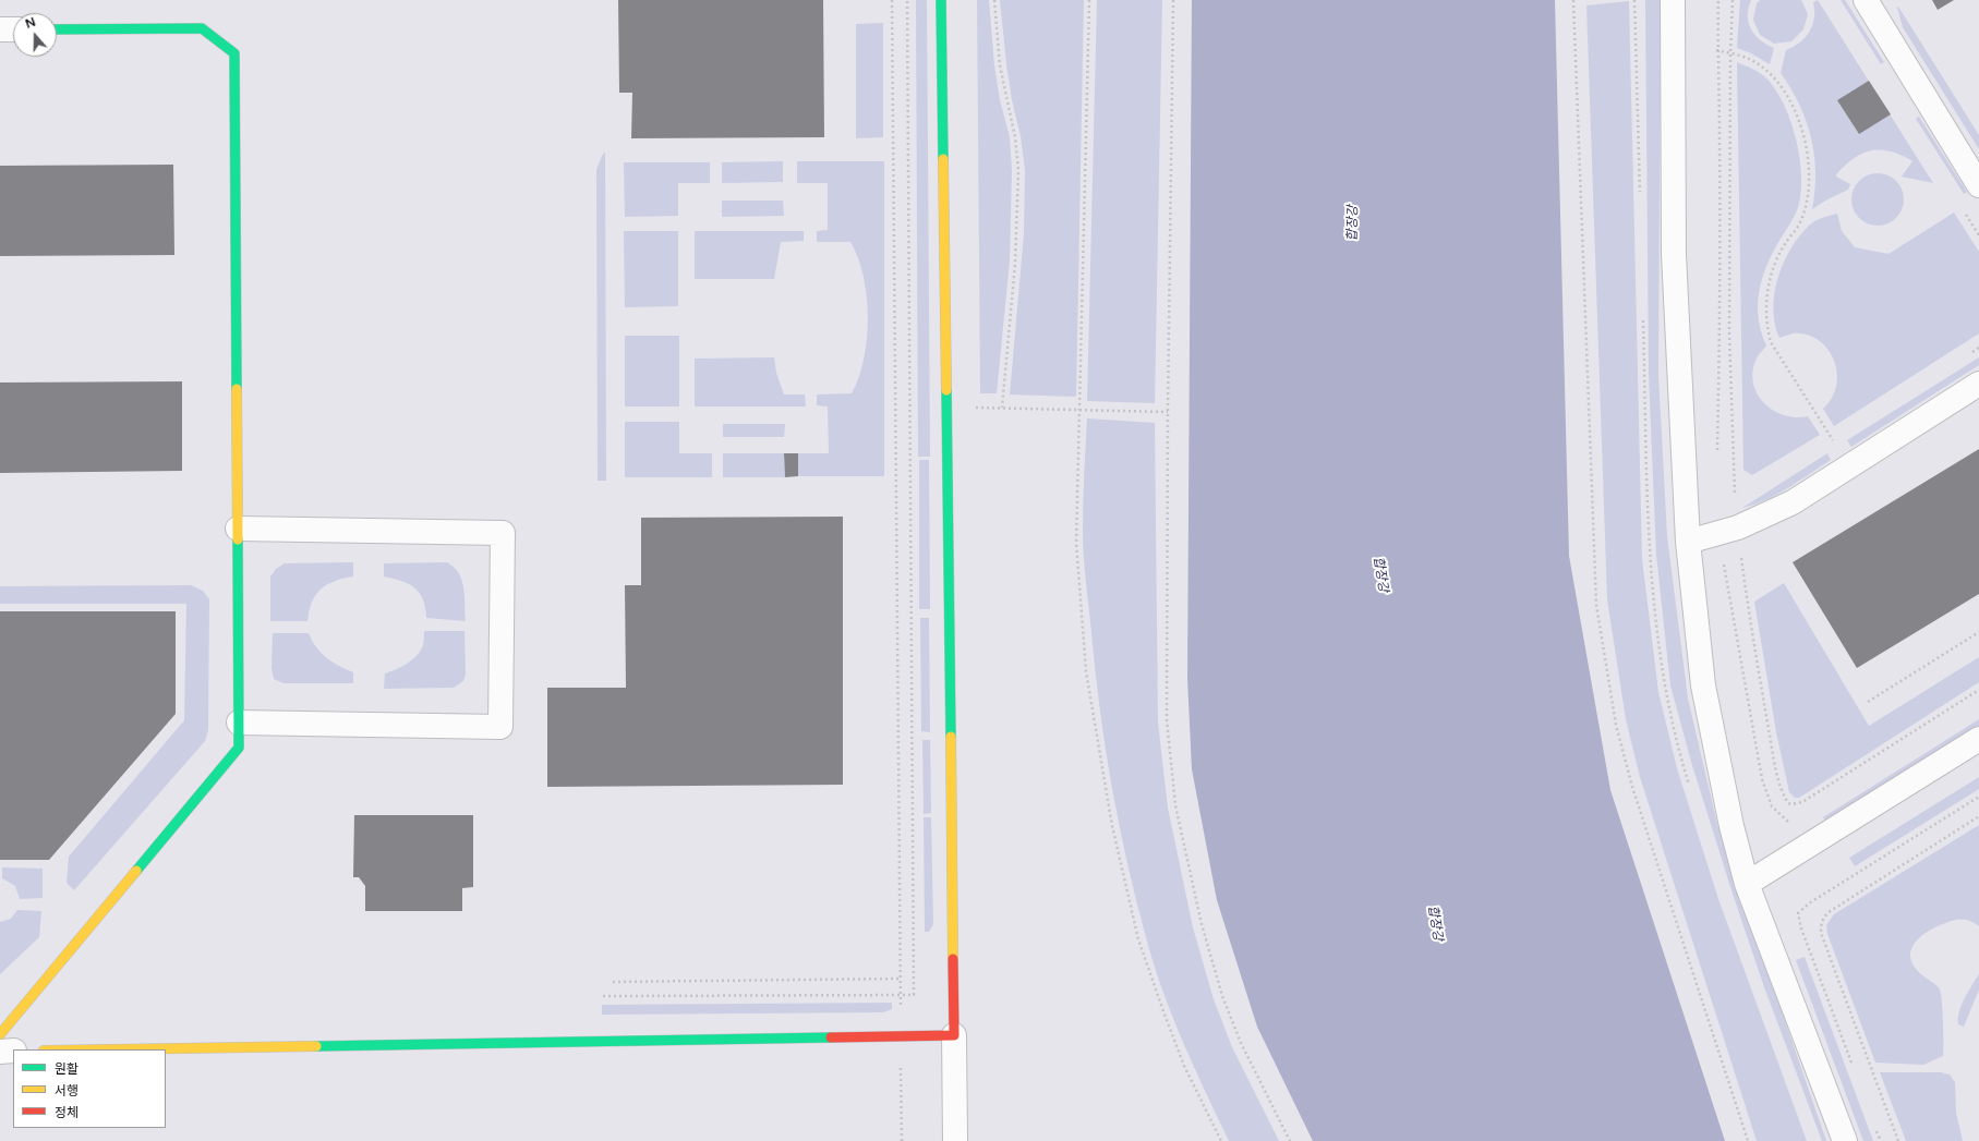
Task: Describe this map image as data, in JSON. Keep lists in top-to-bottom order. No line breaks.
{"water":["합장강"],"legend":["원활","서행","정체"],"north":"top"}
